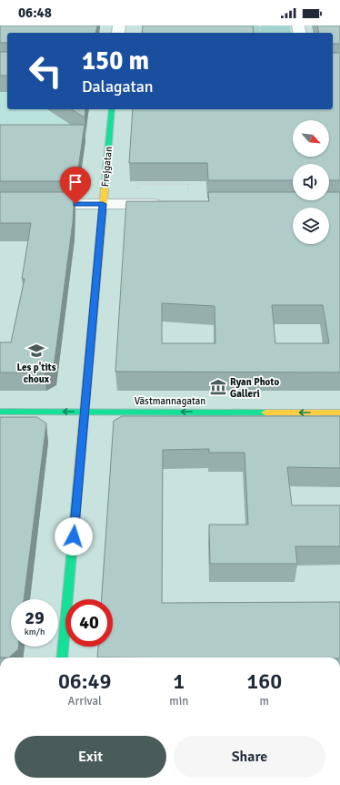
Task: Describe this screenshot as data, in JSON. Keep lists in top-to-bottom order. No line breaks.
{"streets":{"street":["Frejgatan","Västmannagatan"]},"crossings":[["Frejgatan","Västmannagatan"]],"one_way":["Västmannagatan"],"places":{"school or university":["Les p'tits choux"],"museum":["Ryan Photo Galleri"]},"north":"bottom right","page":{"status":"06:48","turn":["150 m","Dalagatan"],"speed":"29 km/h","limit":"40","eta":["06:49","Arrival","1","min","160","m"],"buttons":["Exit","Share"]}}
